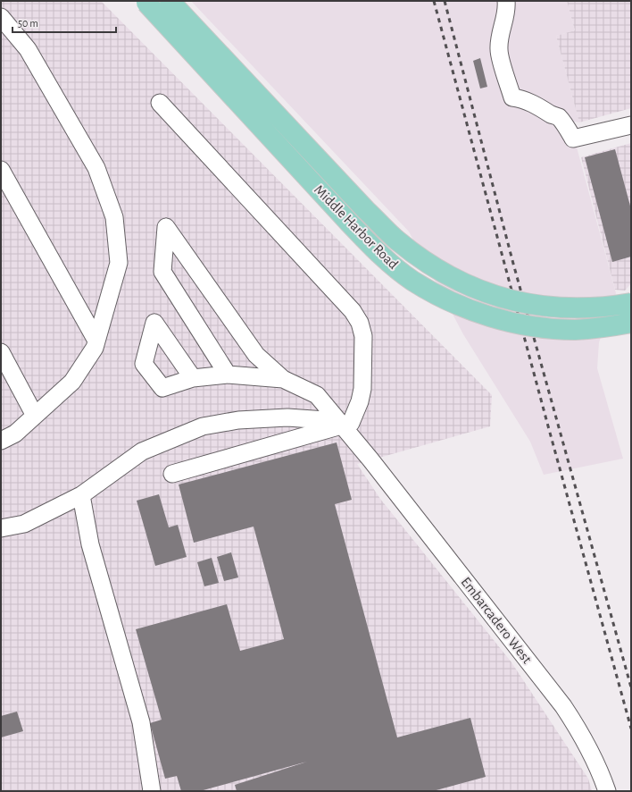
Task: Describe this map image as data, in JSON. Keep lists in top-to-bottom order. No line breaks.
{"streets":{"main road":["Middle Harbor Road"],"street":["Embarcadero West"]},"scale_bar":"50 m"}
